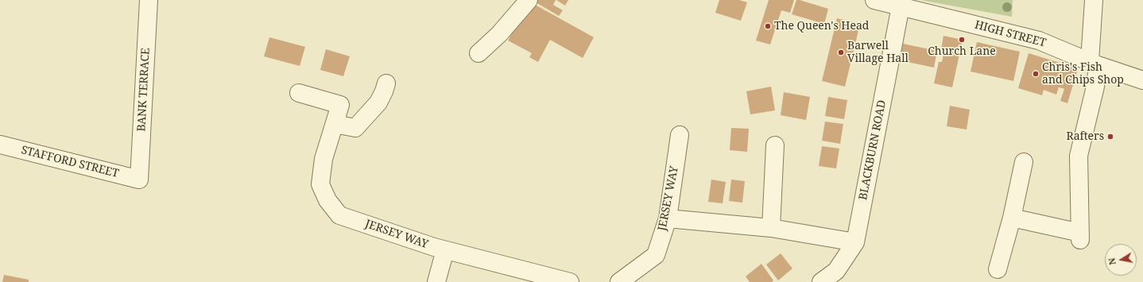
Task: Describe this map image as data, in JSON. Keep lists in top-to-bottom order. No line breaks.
{"streets":{"street":["HIGH STREET","BANK TERRACE","BLACKBURN ROAD","STAFFORD STREET","JERSEY WAY"]},"crossings":[["HIGH STREET","BLACKBURN ROAD"],["BANK TERRACE","STAFFORD STREET"]],"places":["The Queen's Head","Church Lane","Barwell Village Hall","Chris's Fish and Chips Shop","Rafters"],"north":"left"}
